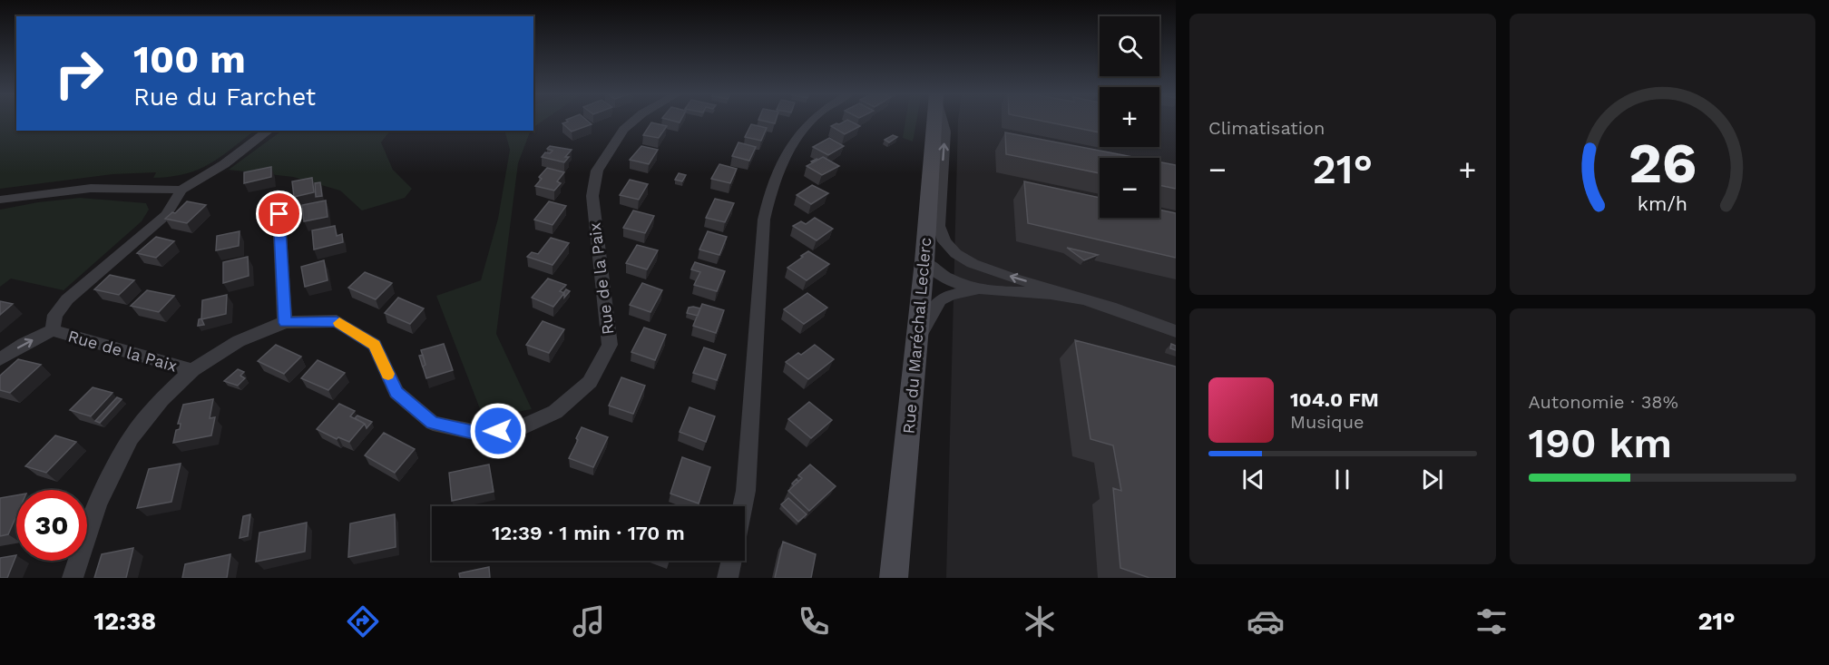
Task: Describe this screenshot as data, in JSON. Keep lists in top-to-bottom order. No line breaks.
{"streets":{"main road":["Rue du Maréchal Leclerc"],"street":["Rue de la Paix"]},"page":{"tile":["Climatisation",["Autonomie · 38%","190 km"]],"map_buttons":["+","−"],"turn":["100 m","Rue du Farchet"],"heat":["−","21°","+"],"song":["104.0 FM","Musique"],"limit":"30","trip":"12:39 · 1 min · 170 m","tabs":["12:38","21°"],"gauge":["26","km/h"]}}
